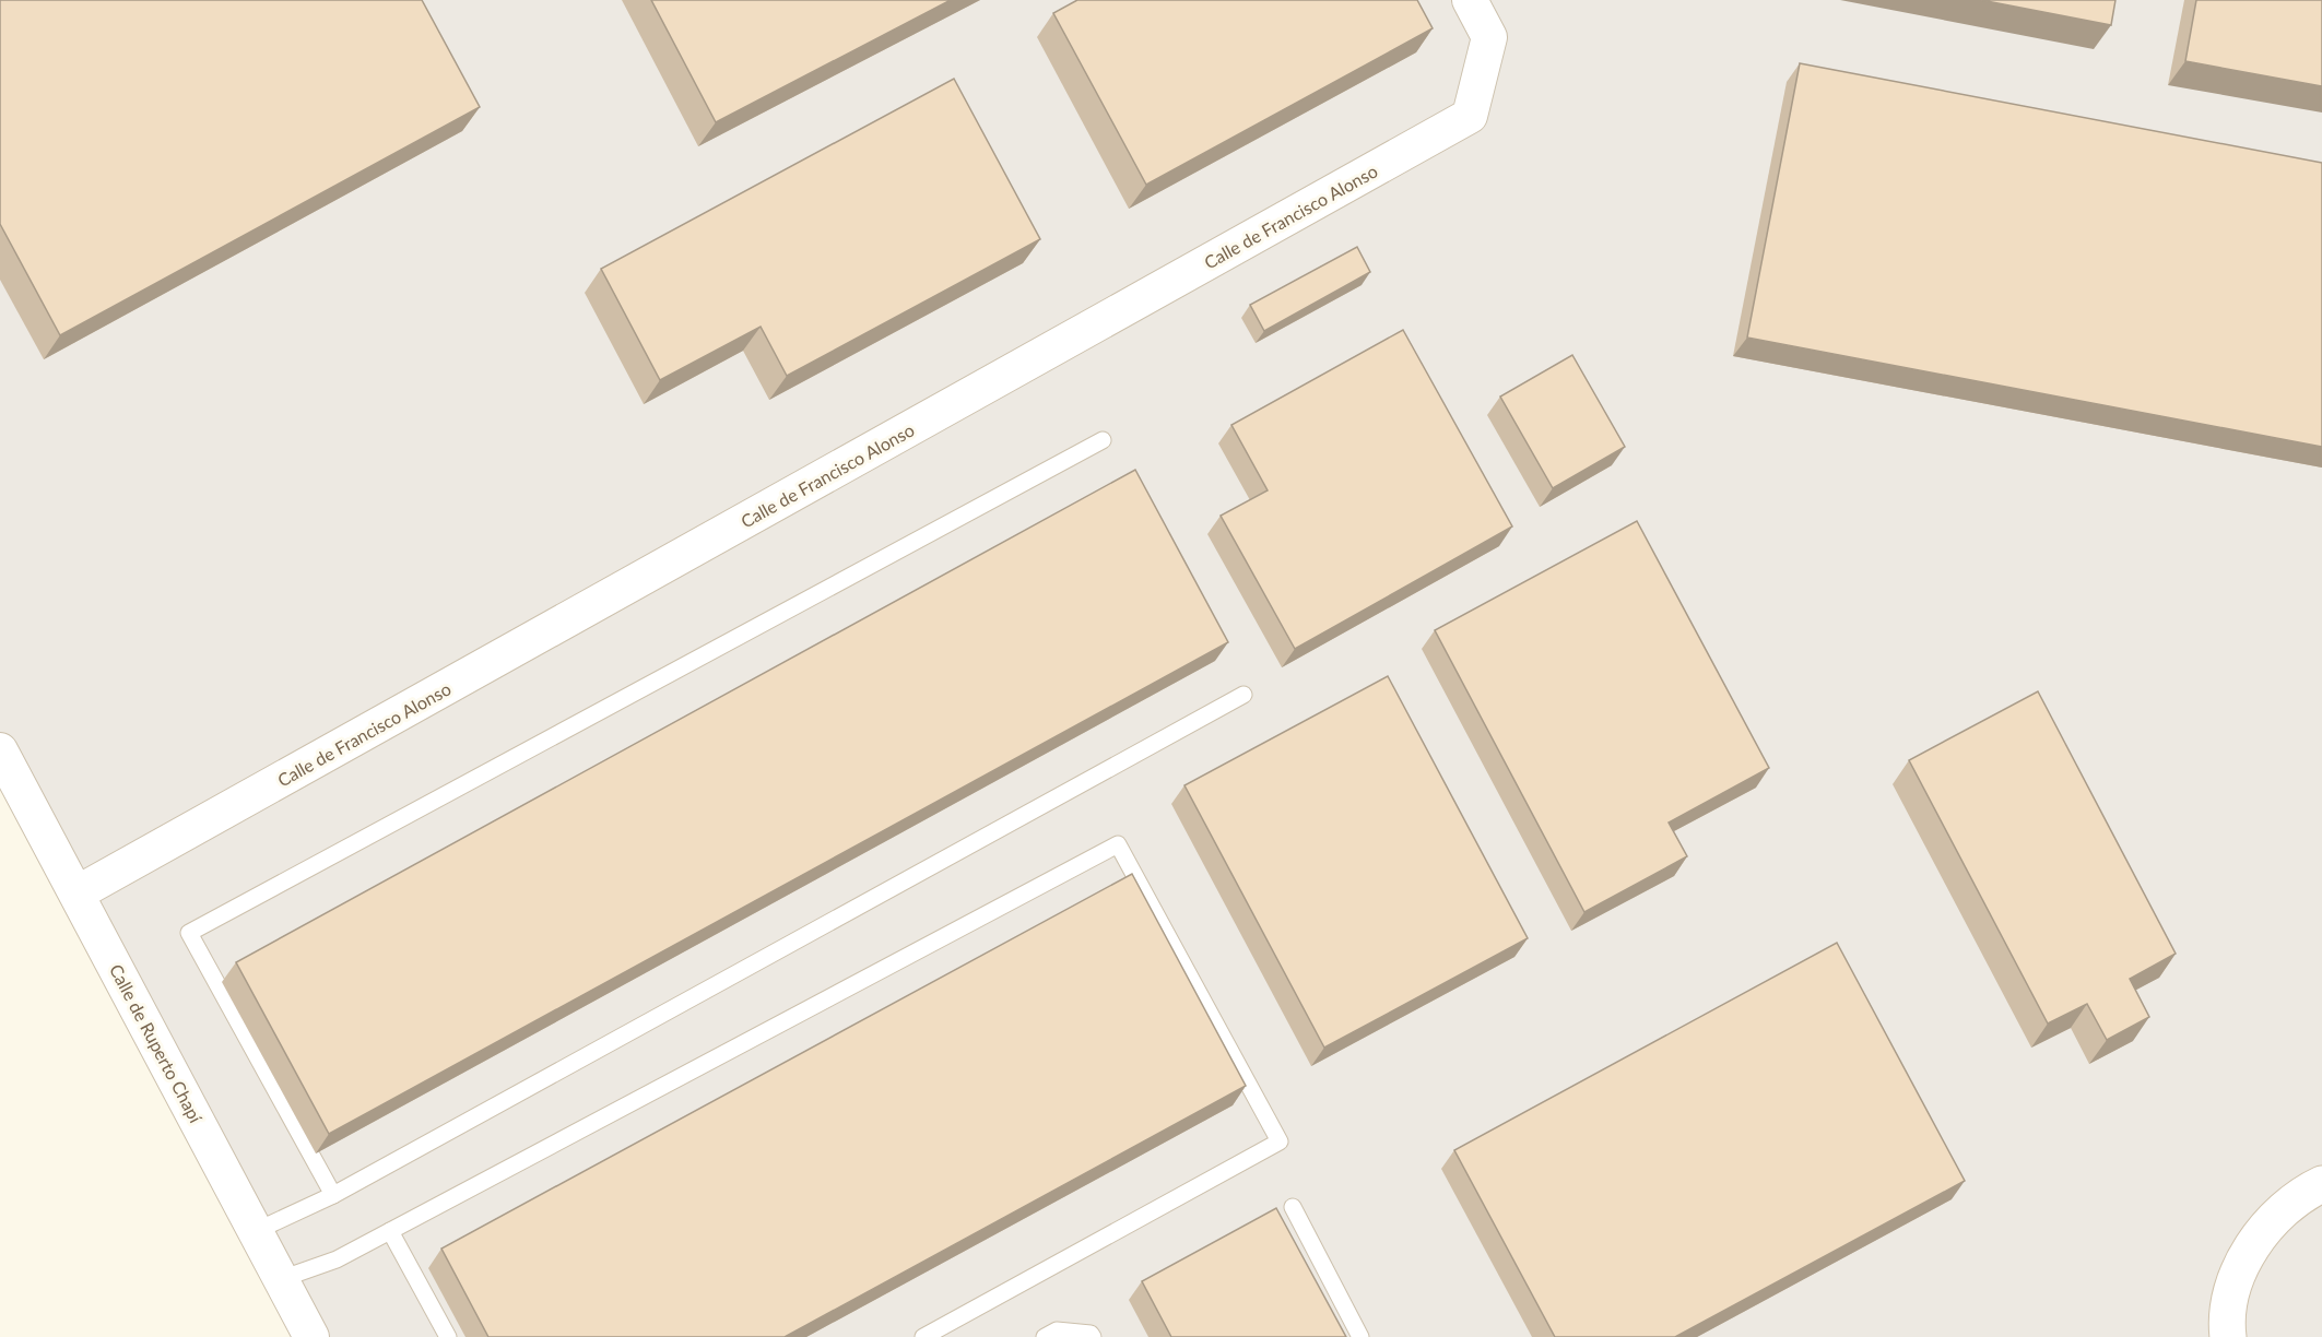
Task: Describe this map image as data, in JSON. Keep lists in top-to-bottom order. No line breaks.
{"streets":{"street":["Calle de Francisco Alonso","Calle de Ruperto Chapí"]},"crossings":[["Calle de Francisco Alonso","Calle de Ruperto Chapí"]]}
